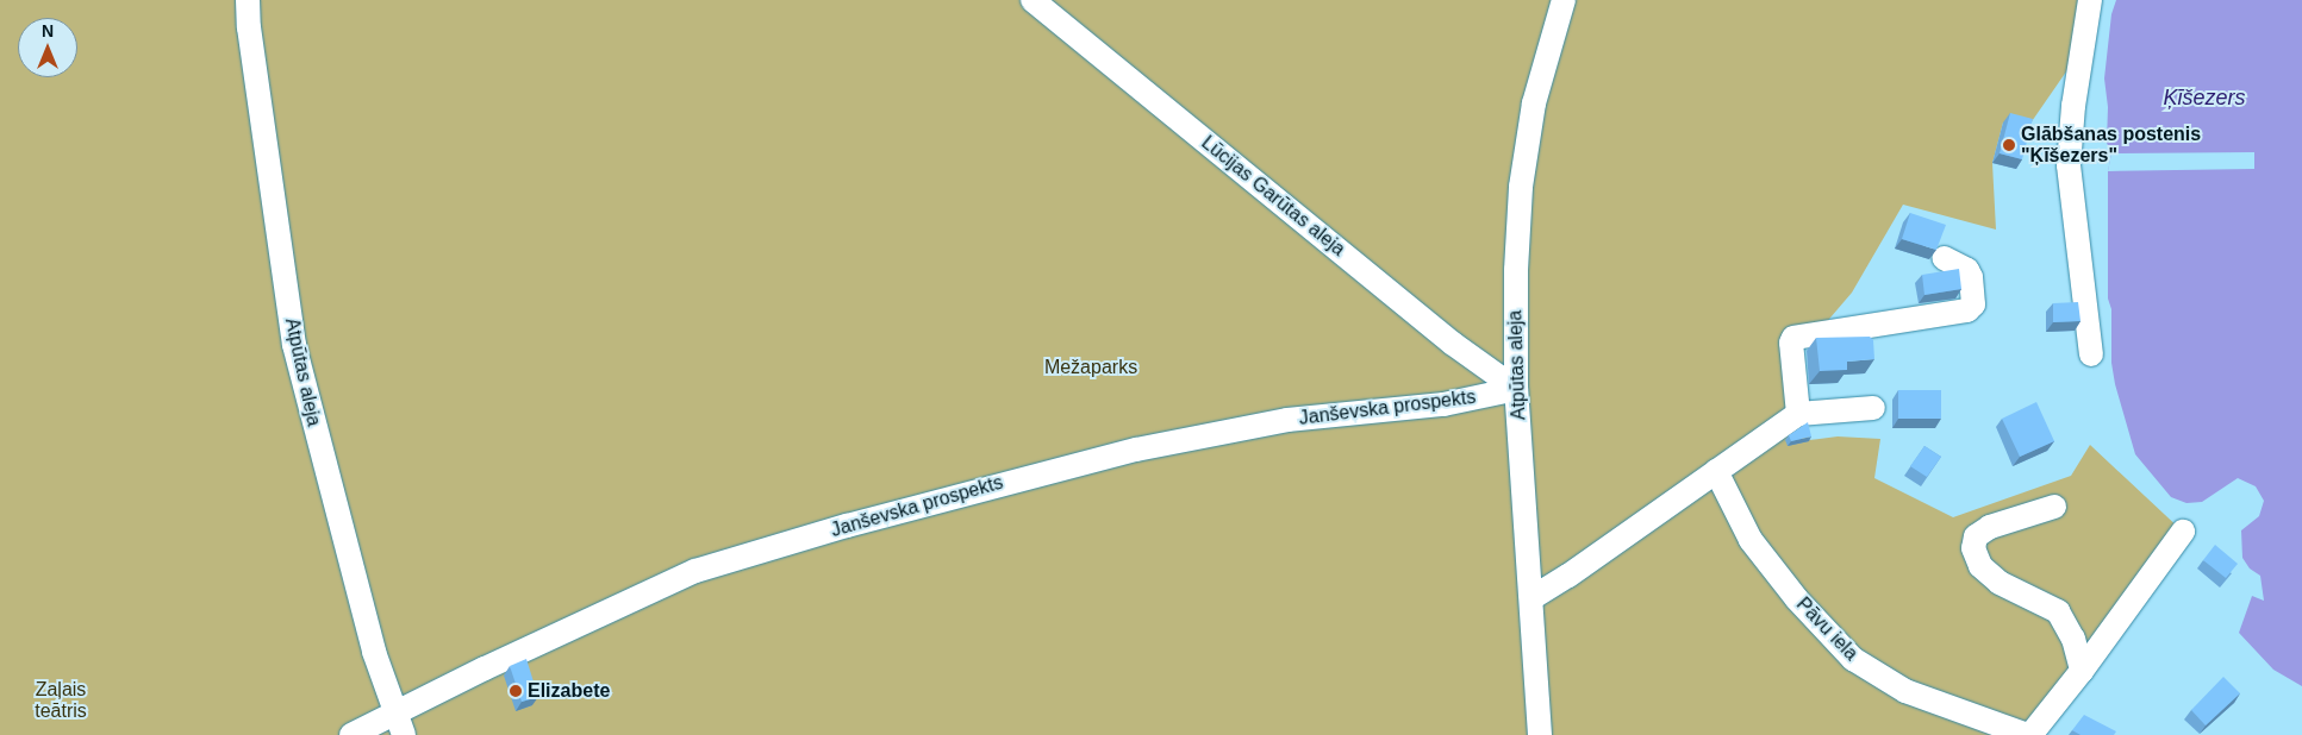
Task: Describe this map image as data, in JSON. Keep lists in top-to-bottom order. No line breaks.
{"streets":{"street":["Lūcijas Garūtas aleja","Atpūtas aleja","Janševska prospekts","Pāvu iela"]},"crossings":[["Lūcijas Garūtas aleja","Atpūtas aleja"],["Lūcijas Garūtas aleja","Janševska prospekts"],["Atpūtas aleja","Janševska prospekts"]],"water":["Ķīšezers"],"parks":["Mežaparks","Zaļais teātris"],"places":["Glābšanas postenis \"Ķīšezers\"","Elizabete"],"north":"top"}
